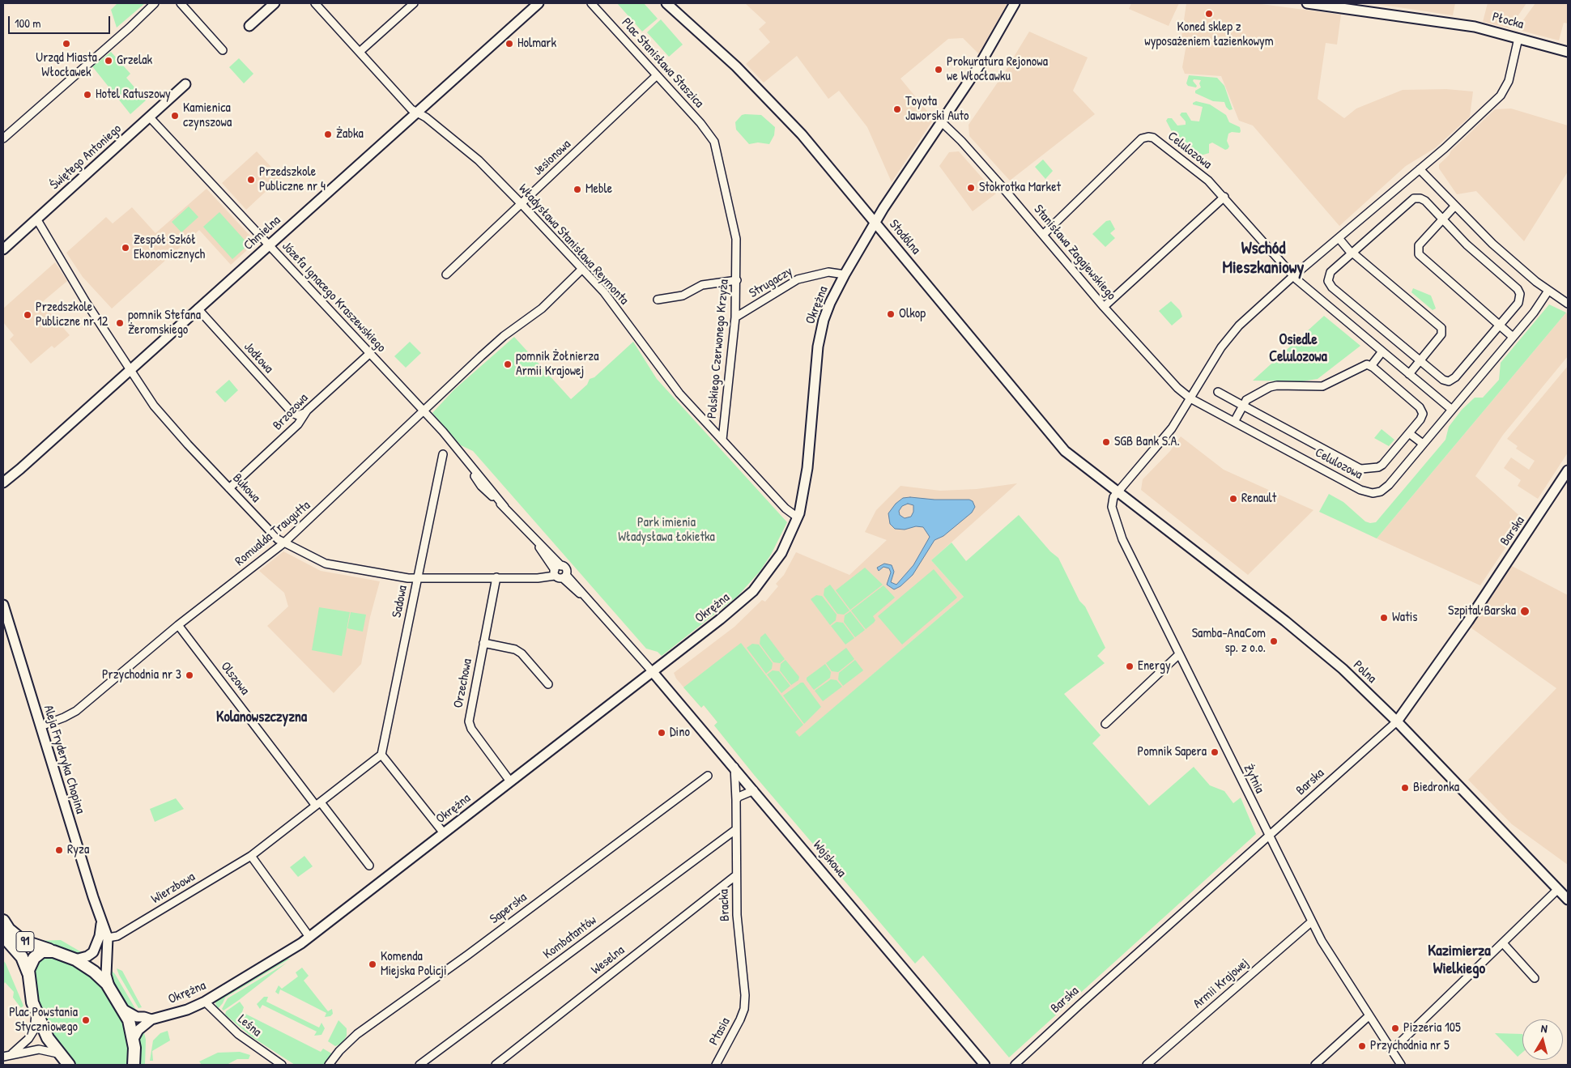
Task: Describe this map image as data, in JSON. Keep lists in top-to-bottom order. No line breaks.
{"streets":{"main road":["91"],"street":["Płocka","Plac Stanisława Staszica","Celulozowa","Świętego Antoniego","Jesionowa","Chmielna","Stodólna","Władysława Stanisława Reymonta","Stanisława Zagajewskiego","Strugaczy","Józefa Ignacego Kraszewskiego","Okrężna","Polskiego Czerwonego Krzyża","Jodłowa","Brzozowa","Bukowa","Barska","Romualda Traugutta","Sadowa","Polna","Olszowa","Orzechowa","Aleja Fryderyka Chopina","Żytnia","Wojskowa","Wierzbowa","Bracka","Saperska","Kombatantów","Weselna","Armii Krajowej","Leśna","Ptasia"]},"crossings":[["Plac Stanisława Staszica","Jesionowa"],["Plac Stanisława Staszica","Polskiego Czerwonego Krzyża"],["Celulozowa","Stanisława Zagajewskiego"],["Świętego Antoniego","Józefa Ignacego Kraszewskiego"],["Świętego Antoniego","Bukowa"],["Jesionowa","Władysława Stanisława Reymonta"],["Chmielna","Władysława Stanisława Reymonta"],["Chmielna","Józefa Ignacego Kraszewskiego"],["Chmielna","Jodłowa"],["Chmielna","Bukowa"],["Stodólna","Okrężna"],["Stodólna","Polna"],["Stodólna","Żytnia"],["Władysława Stanisława Reymonta","Okrężna"],["Władysława Stanisława Reymonta","Polskiego Czerwonego Krzyża"],["Władysława Stanisława Reymonta","Romualda Traugutta"],["Stanisława Zagajewskiego","Okrężna"],["Strugaczy","Okrężna"],["Strugaczy","Polskiego Czerwonego Krzyża"],["Józefa Ignacego Kraszewskiego","Brzozowa"],["Józefa Ignacego Kraszewskiego","Bukowa"],["Józefa Ignacego Kraszewskiego","Romualda Traugutta"],["Okrężna","Orzechowa"],["Okrężna","Wojskowa"],["Okrężna","91"],["Okrężna","Leśna"],["Jodłowa","Brzozowa"],["Brzozowa","Bukowa"],["Bukowa","Romualda Traugutta"],["Bukowa","Sadowa"],["Bukowa","Orzechowa"],["Barska","Polna"],["Barska","Żytnia"],["Romualda Traugutta","Olszowa"],["Romualda Traugutta","Aleja Fryderyka Chopina"],["Sadowa","Wierzbowa"],["Polna","Żytnia"],["Olszowa","Wierzbowa"],["Aleja Fryderyka Chopina","Wierzbowa"],["Aleja Fryderyka Chopina","91"],["Żytnia","Armii Krajowej"],["Wojskowa","Bracka"],["Bracka","Kombatantów"],["Bracka","Weselna"],["Bracka","Ptasia"]],"districts":["Wschód Mieszkaniowy","Osiedle Celulozowa","Kolanowszczyzna","Kazimierza Wielkiego"],"parks":["Park imienia Władysława Łokietka"],"places":["Koned sklep z wyposażeniem łazienkowym","Urząd Miasta Włocławek","Holmark","Grzelak","Prokuratura Rejonowa we Włocławku","Hotel Ratuszowy","Toyota Jaworski Auto","Kamienica czynszowa","Żabka","Przedszkole Publiczne nr 4","Stokrotka Market","Meble","Zespół Szkół Ekonomicznych","Olkop","Przedszkole Publiczne nr 12","pomnik Stefana Żeromskiego","pomnik Żołnierza Armii Krajowej","SGB Bank S.A.","Renault","Szpital Barska","Watis","Samba-AnaCom sp. z o.o.","Energy","Przychodnia nr 3","Dino","Pomnik Sapera","Biedronka","Ryza","Komenda Miejska Policji","Plac Powstania Styczniowego","Pizzeria 105","Przychodnia nr 5"],"scale_bar":"100 m","north":"top"}
